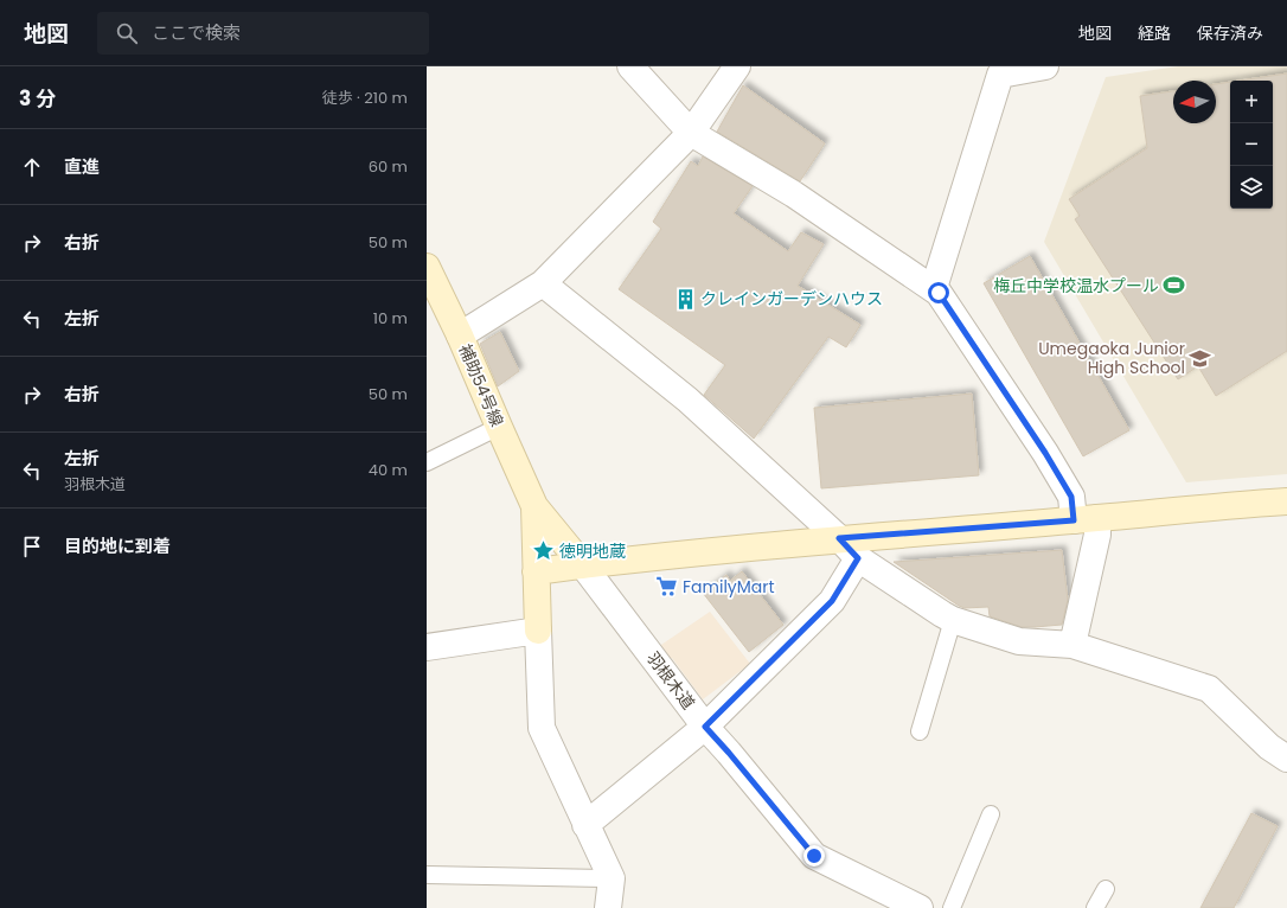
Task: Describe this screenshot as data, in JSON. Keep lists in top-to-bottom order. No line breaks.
{"streets":{"street":["補助54号線","羽根木道"]},"crossings":[["補助54号線","羽根木道"]],"places":{"sports":["梅丘中学校温水プール"],"building":["クレインガーデンハウス"],"school or university":["Umegaoka Junior High School"],"place":["徳明地蔵"],"supermarket":["FamilyMart"]},"north":"left","page":{"header":"地図","search":"ここで検索","nav":["地図","経路","保存済み"],"heading":["3 分","徒歩 · 210 m"],"map_buttons":["+","−"],"list":[["直進","60 m"],["右折","50 m"],["左折","10 m"],["右折","50 m"],["左折","羽根木道","40 m"],"目的地に到着"]}}
